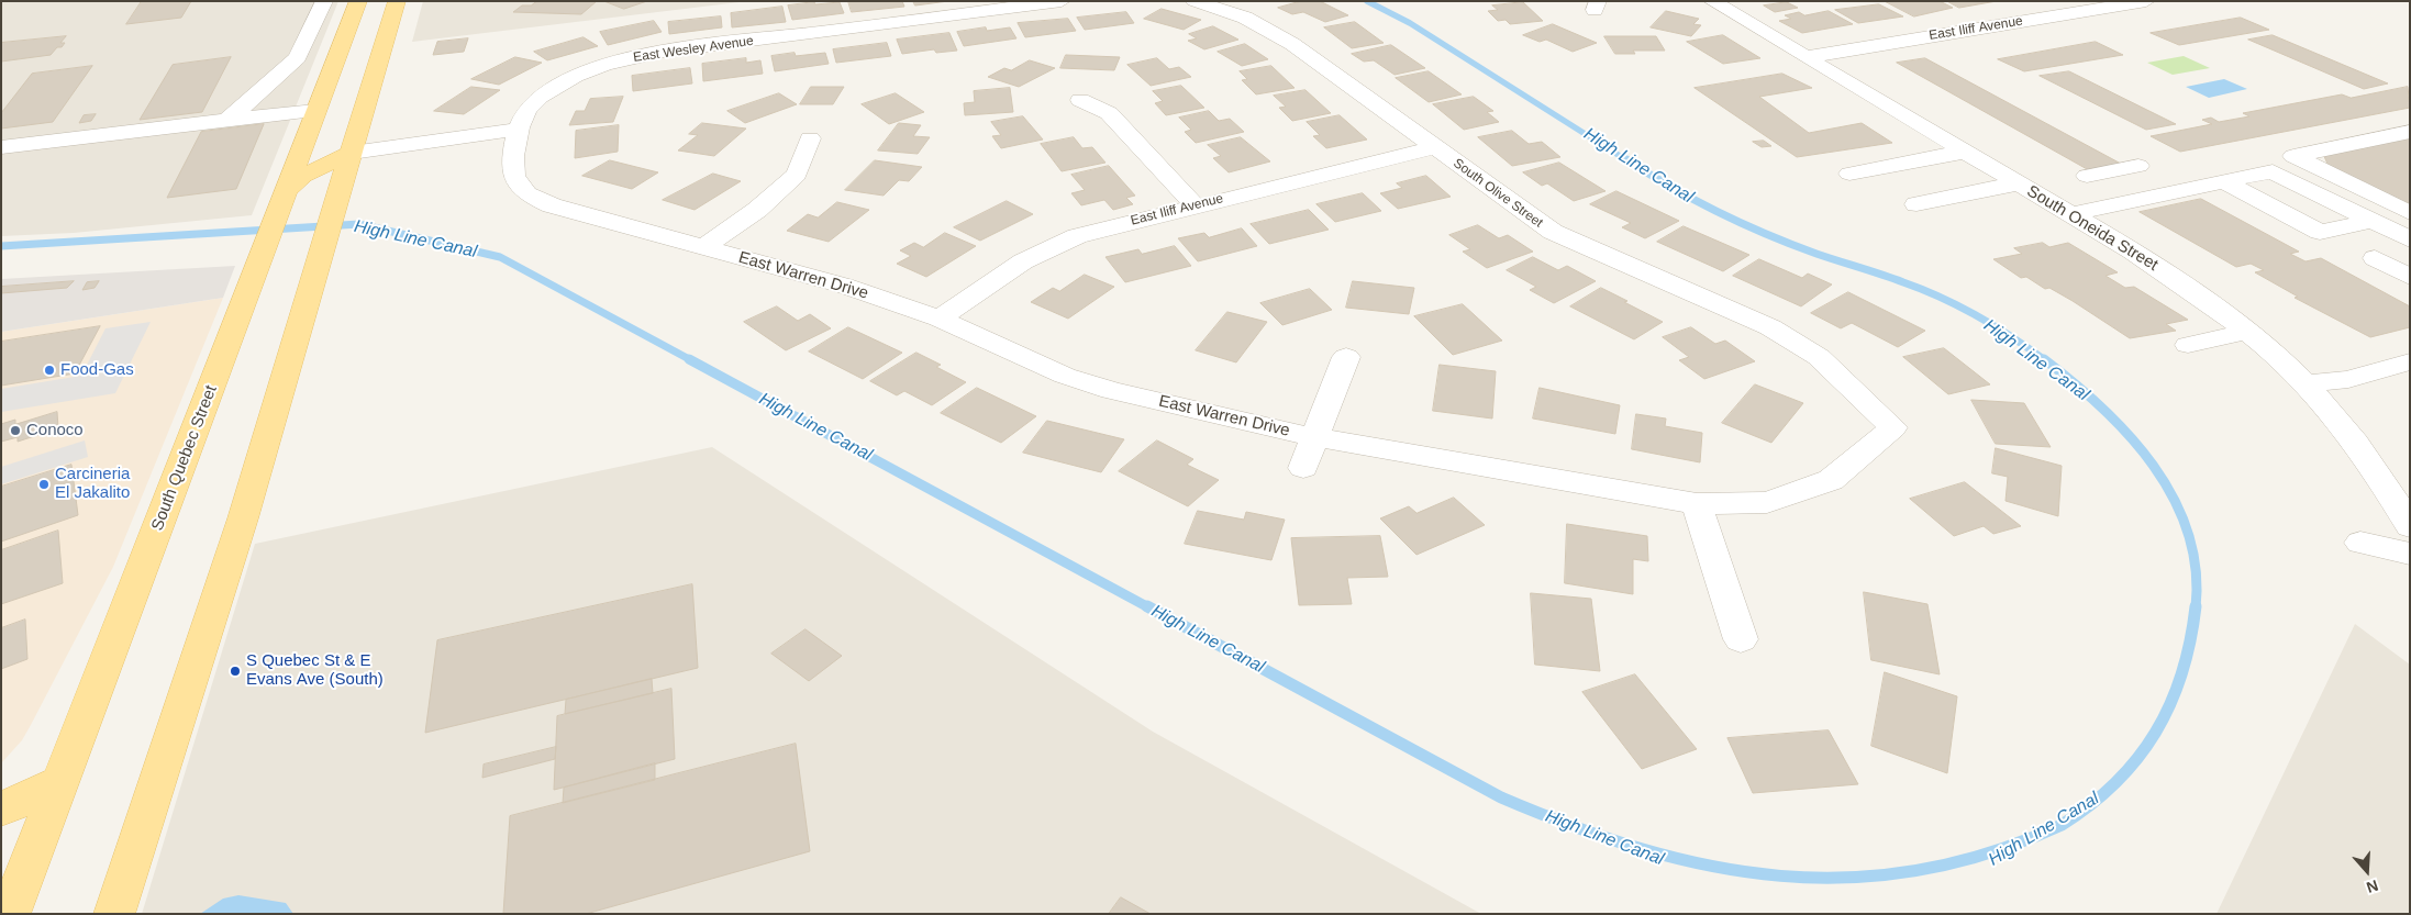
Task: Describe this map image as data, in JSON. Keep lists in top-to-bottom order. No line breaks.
{"streets":{"main road":["South Quebec Street"],"street":["East Iliff Avenue","East Wesley Avenue","South Olive Street","South Oneida Street","East Warren Drive"]},"crossings":[["East Iliff Avenue","South Olive Street"],["East Iliff Avenue","South Oneida Street"],["East Iliff Avenue","East Warren Drive"],["East Wesley Avenue","East Warren Drive"],["South Olive Street","East Warren Drive"]],"water":["High Line Canal"],"places":["Food-Gas","Conoco","Carcineria El Jakalito","S Quebec St & E Evans Ave (South)"],"north":"bottom"}
